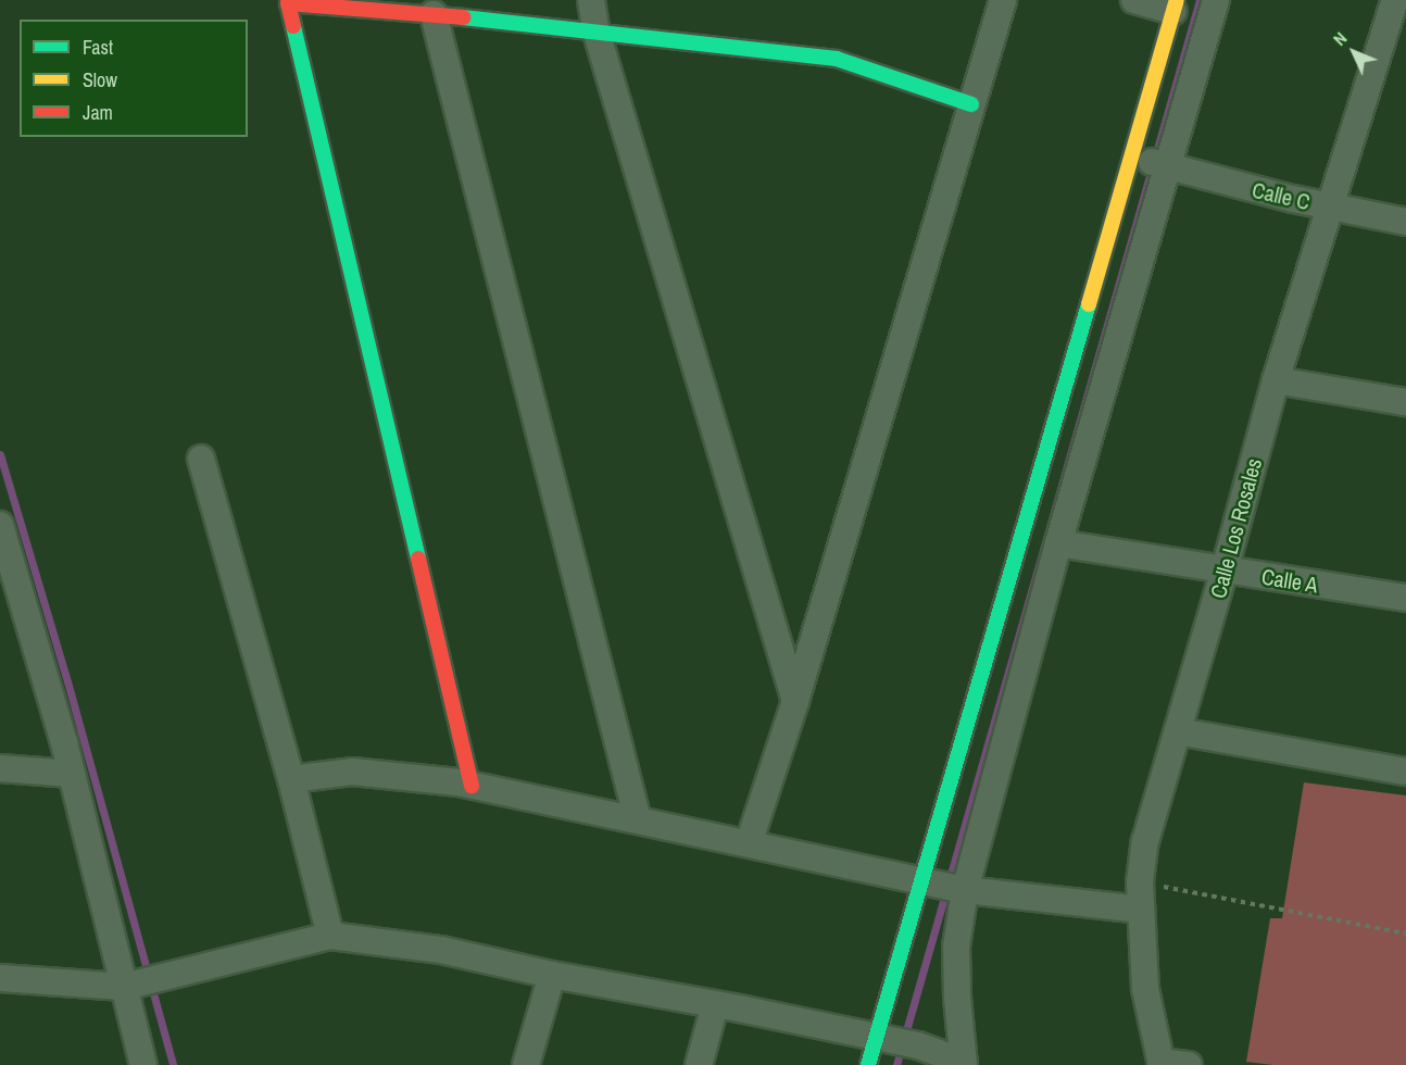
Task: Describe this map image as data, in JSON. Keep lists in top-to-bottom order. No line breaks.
{"streets":{"street":["Calle C","Calle Los Rosales","Calle A"]},"crossings":[["Calle C","Calle Los Rosales"],["Calle Los Rosales","Calle A"]],"legend":["Fast","Slow","Jam"],"north":"top left"}
